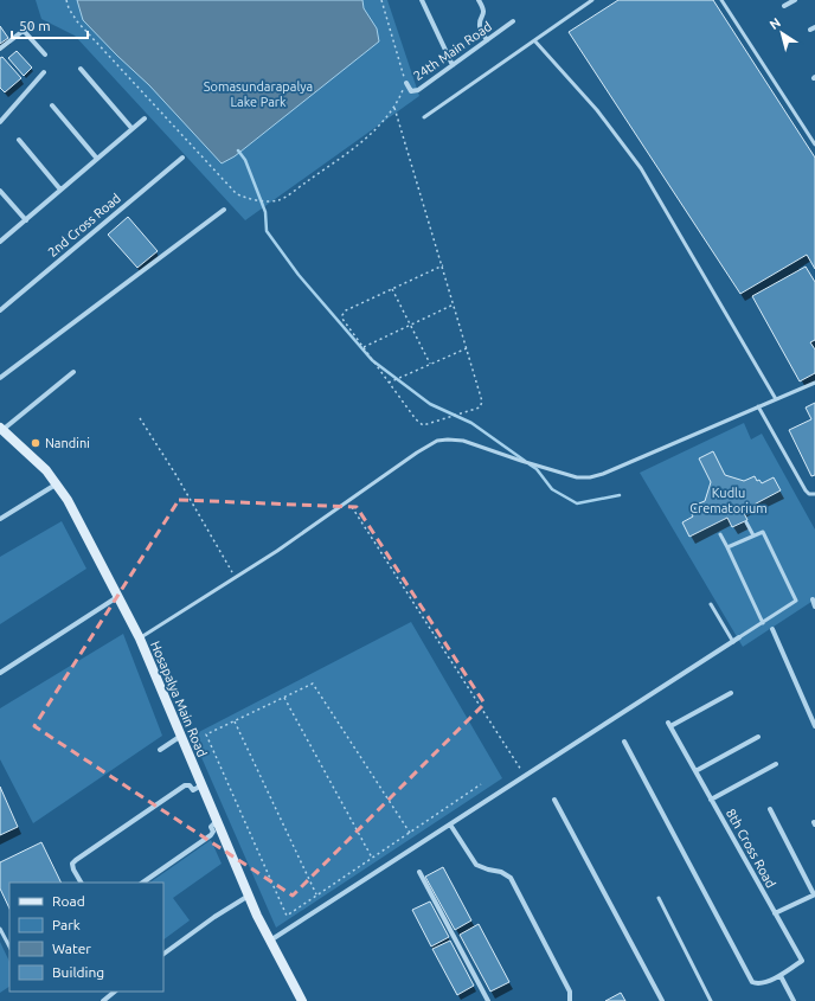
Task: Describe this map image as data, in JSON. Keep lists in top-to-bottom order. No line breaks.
{"streets":{"street":["24th Main Road","2nd Cross Road","Hosapalya Main Road","8th Cross Road"]},"parks":["Somasundarapalya Lake Park","Kudlu Crematorium"],"places":["Nandini"],"legend":["Road","Park","Water","Building"],"scale_bar":"50 m","north":"top left"}
